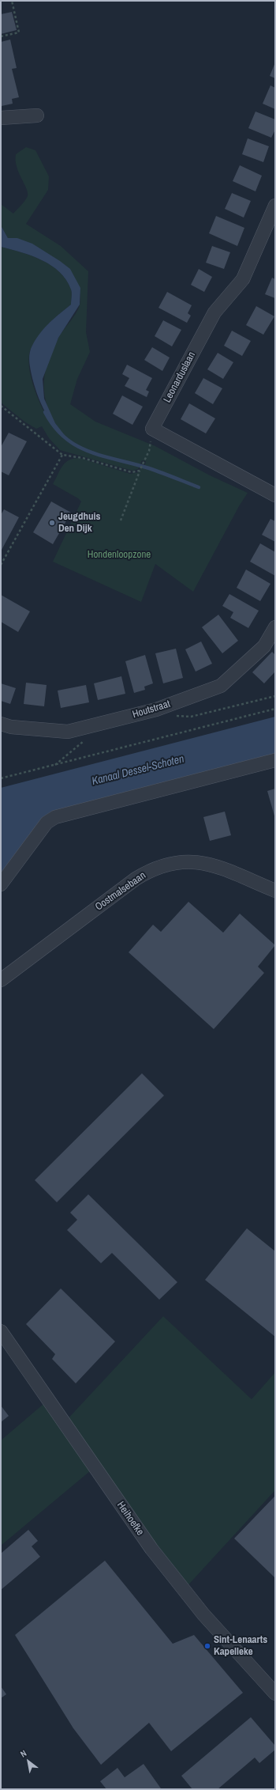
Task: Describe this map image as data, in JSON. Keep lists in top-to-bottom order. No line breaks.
{"streets":{"street":["Leonarduslaan","Houtstraat","Oostmalsebaan","Heihoefke"]},"water":["Kanaal Dessel-Schoten"],"parks":["Hondenloopzone"],"places":["Jeugdhuis Den Dijk","Sint-Lenaarts Kapelleke"],"north":"top left"}
